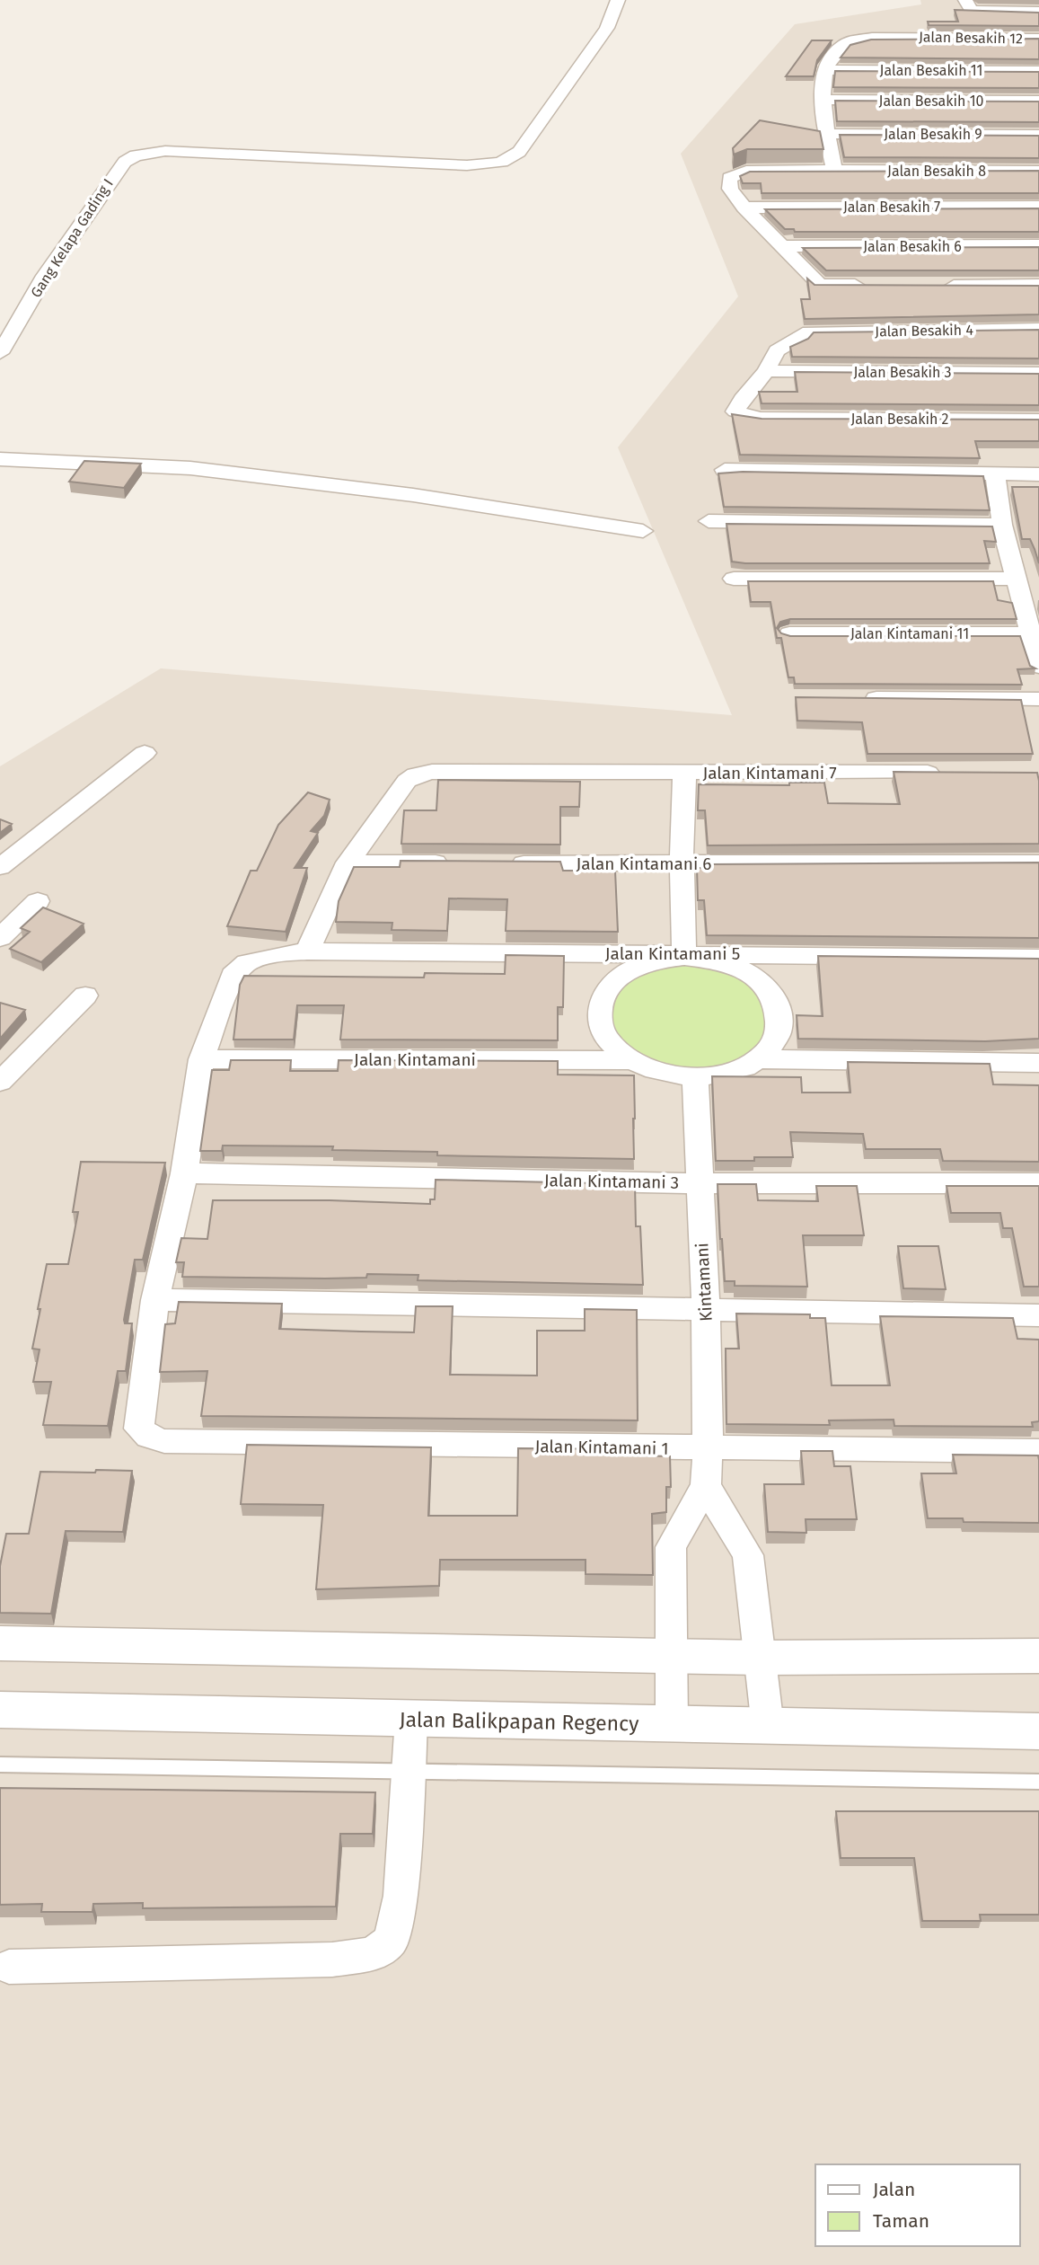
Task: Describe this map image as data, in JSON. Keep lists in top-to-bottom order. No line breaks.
{"streets":{"street":["Jalan Besakih 12","Jalan Besakih 11","Jalan Besakih 10","Jalan Besakih 9","Jalan Besakih 8","Jalan Besakih 7","Gang Kelapa Gading I","Jalan Besakih 6","Jalan Besakih 4","Jalan Besakih 3","Jalan Besakih 2","Jalan Kintamani 11","Jalan Kintamani 7","Jalan Kintamani 6","Jalan Kintamani 5","Jalan Kintamani","Jalan Kintamani 3","Kintamani","Jalan Kintamani 1","Jalan Balikpapan Regency"]},"crossings":[["Jalan Besakih 12","Jalan Besakih 11"],["Jalan Besakih 8","Jalan Besakih 7"],["Jalan Besakih 4","Jalan Besakih 3"],["Jalan Besakih 4","Jalan Besakih 2"],["Jalan Besakih 3","Jalan Besakih 2"],["Jalan Kintamani 7","Jalan Kintamani 6"],["Jalan Kintamani 7","Jalan Kintamani 5"],["Jalan Kintamani 7","Jalan Kintamani"],["Jalan Kintamani 7","Kintamani"],["Jalan Kintamani 5","Jalan Kintamani"],["Jalan Kintamani 5","Jalan Kintamani 3"],["Jalan Kintamani 5","Kintamani"],["Jalan Kintamani 5","Jalan Kintamani 1"],["Jalan Kintamani","Kintamani"],["Jalan Kintamani 3","Kintamani"],["Kintamani","Jalan Kintamani 1"]],"legend":["Jalan","Taman"]}
